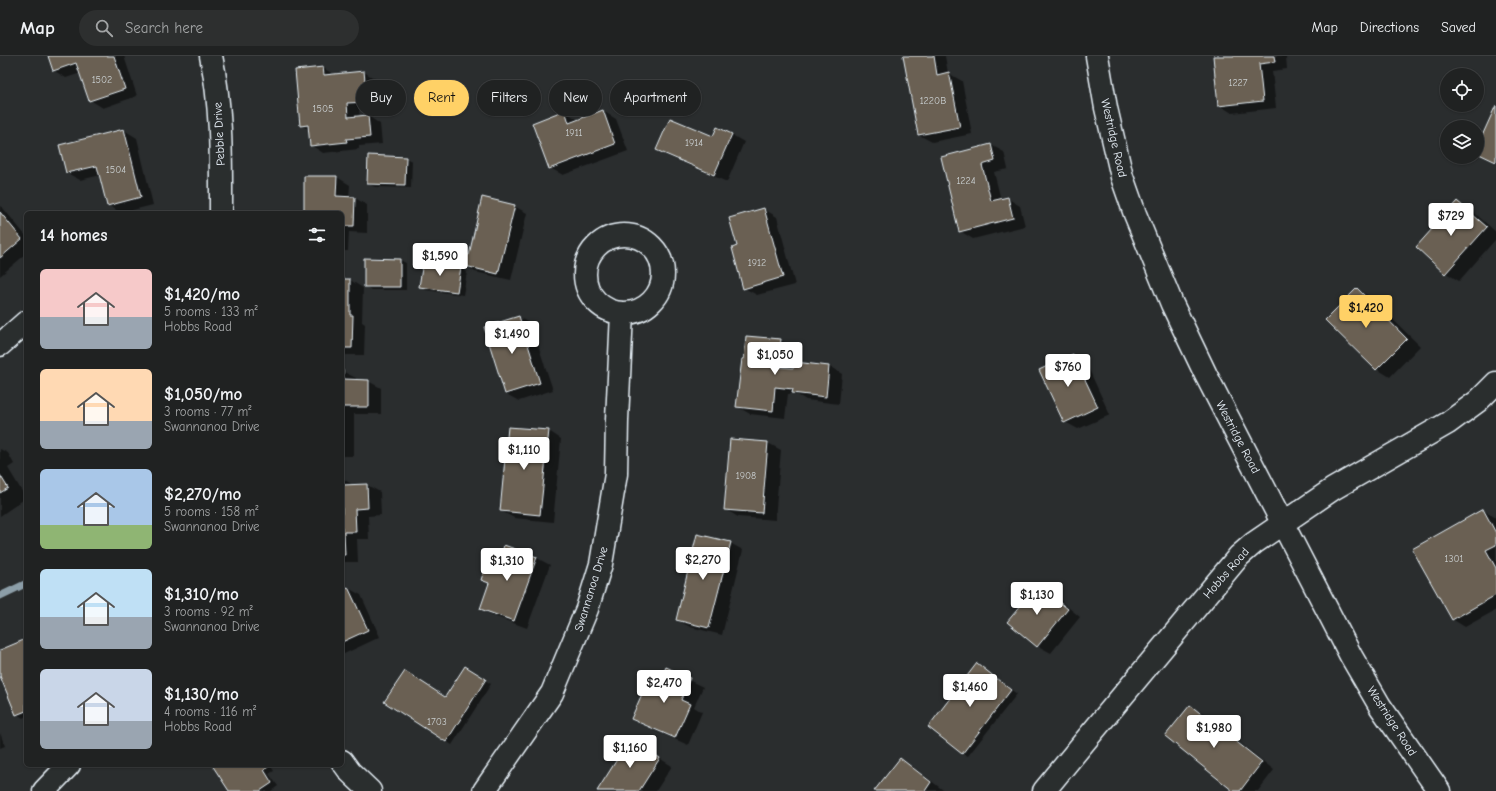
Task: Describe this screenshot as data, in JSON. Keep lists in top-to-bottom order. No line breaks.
{"streets":{"street":["Pebble Drive","Westridge Road","Hobbs Road","Swannanoa Drive"]},"crossings":[["Westridge Road","Hobbs Road"]],"house_numbers":["1502","1227","1220B","1505","1911","1914","1504","1224","1912","1908","1301","1703"],"page":{"header":"Map","search":"Search here","nav":["Map","Directions","Saved"],"chip":["Buy","Rent","Filters","New","Apartment"],"price":["$729","$1,590","$1,420","$1,490","$1,050","$760","$1,110","$2,270","$1,310","$1,130","$2,470","$1,460","$1,980","$1,160"],"heading":"14 homes","list":[{"name":"$1,420/mo","note":"5 rooms · 133 m² · Hobbs Road"},{"name":"$1,050/mo","note":"3 rooms · 77 m² · Swannanoa Drive"},{"name":"$2,270/mo","note":"5 rooms · 158 m² · Swannanoa Drive"},{"name":"$1,310/mo","note":"3 rooms · 92 m² · Swannanoa Drive"},{"name":"$1,130/mo","note":"4 rooms · 116 m² · Hobbs Road"}]}}
